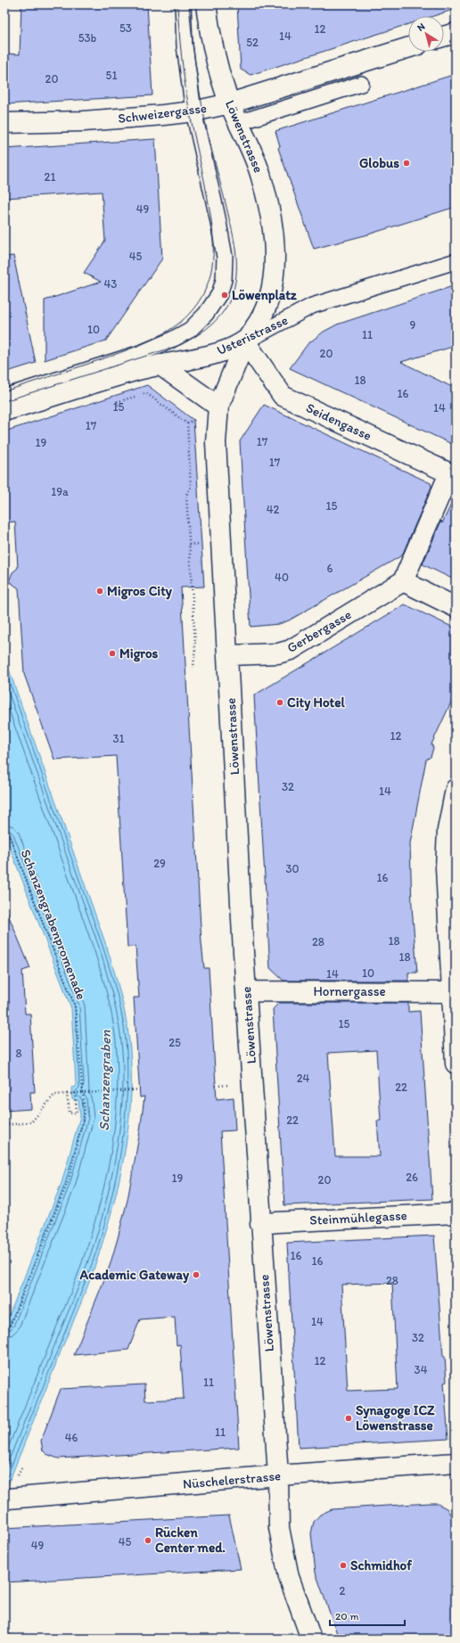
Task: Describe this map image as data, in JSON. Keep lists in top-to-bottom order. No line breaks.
{"streets":{"street":["Schweizergasse","Löwenstrasse","Usteristrasse","Seidengasse","Gerbergasse","Hornergasse","Steinmühlegasse","Nüschelerstrasse"],"path":["Schanzengrabenpromenade"]},"crossings":[["Schweizergasse","Löwenstrasse"],["Löwenstrasse","Usteristrasse"],["Löwenstrasse","Seidengasse"],["Löwenstrasse","Gerbergasse"],["Löwenstrasse","Hornergasse"],["Löwenstrasse","Steinmühlegasse"],["Löwenstrasse","Nüschelerstrasse"],["Usteristrasse","Seidengasse"]],"water":["Schanzengraben"],"places":["Globus","Löwenplatz","Migros City","Migros","City Hotel","Academic Gateway","Synagoge ICZ Löwenstrasse","Rücken Center med.","Schmidhof"],"house_numbers":["53","12","14","53b","52","51","20","21","49","45","43","9","10","11","20","18","16","15","14","17","17","19","17","19a","15","42","6","40","12","31","32","14","29","30","16","18","28","18","10","14","15","25","8","24","22","22","26","19","20","16","16","28","14","32","12","34","11","11","46","45","49","2"],"scale_bar":"20 m","north":"top left"}
